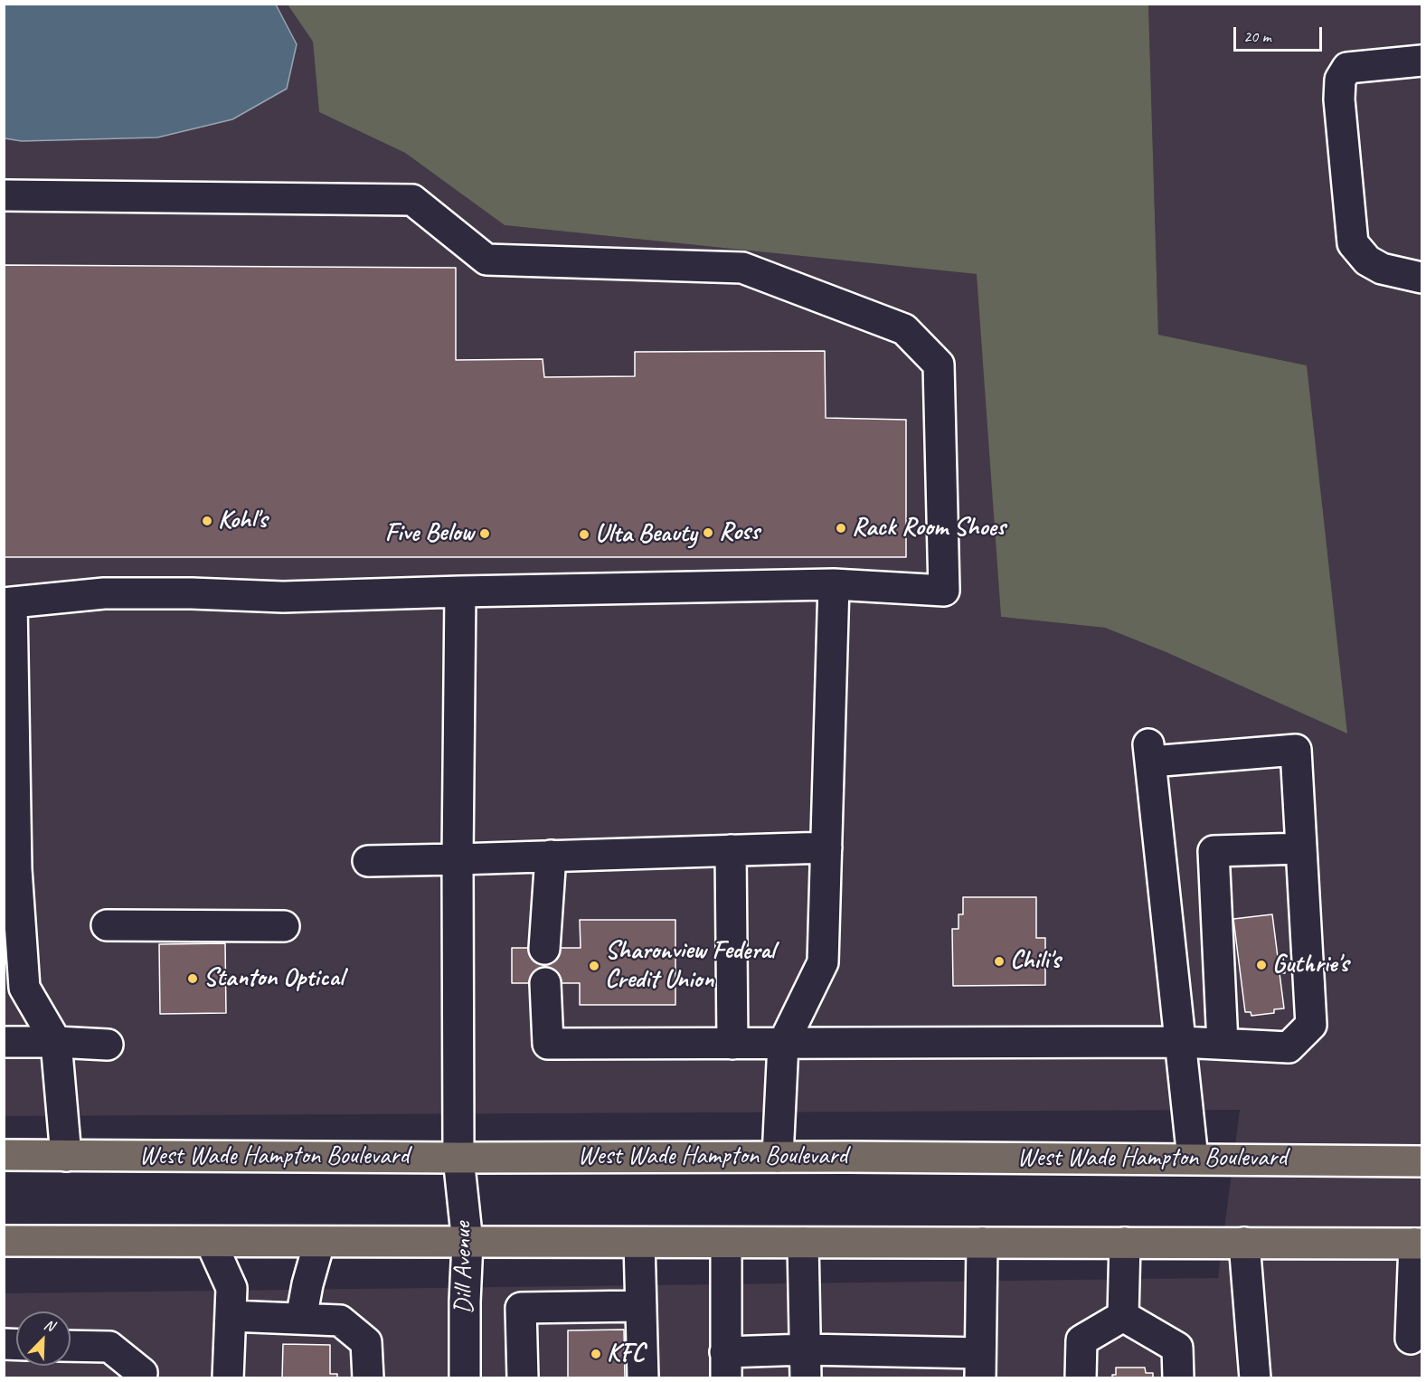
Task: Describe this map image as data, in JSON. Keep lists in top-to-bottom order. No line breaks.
{"streets":{"main road":["West Wade Hampton Boulevard"],"street":["Dill Avenue"]},"crossings":[["West Wade Hampton Boulevard","Dill Avenue"]],"places":["Kohl's","Rack Room Shoes","Ross","Five Below","Ulta Beauty","Chili's","Guthrie's","Sharonview Federal Credit Union","Stanton Optical","KFC"],"scale_bar":"20 m","north":"top right"}
